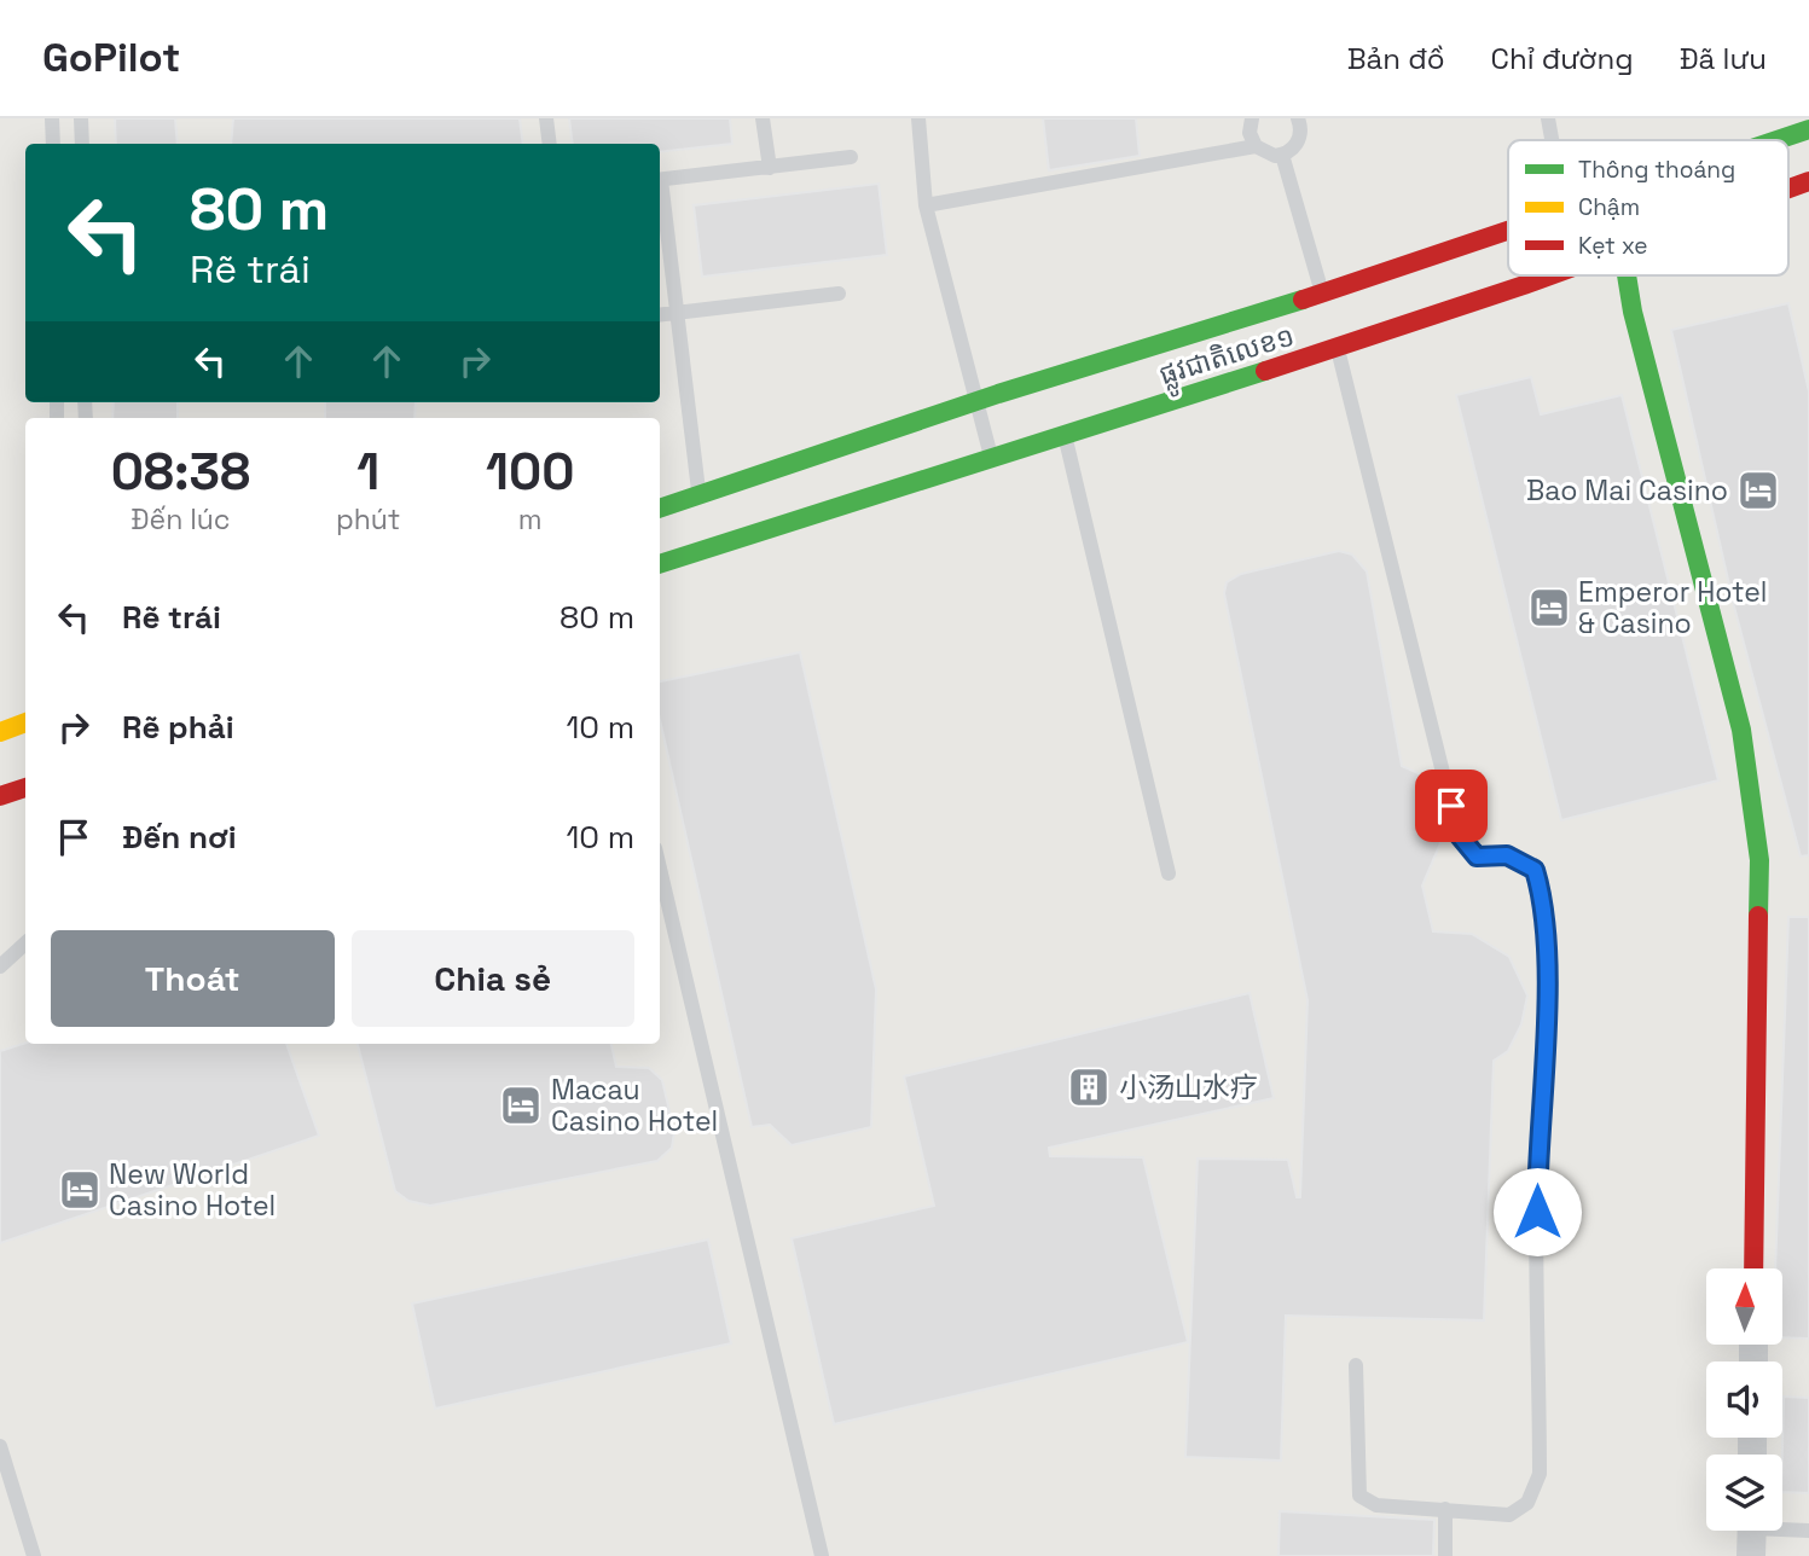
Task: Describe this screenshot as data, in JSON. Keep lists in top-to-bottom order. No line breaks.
{"streets":{"main road":["ផ្លូវជាតិលេខ១"]},"places":{"hotel":["Bao Mai Casino","Emperor Hotel & Casino","Macau Casino Hotel","New World Casino Hotel"],"building":["小汤山水疗"]},"legend":["Thông thoáng","Chậm","Kẹt xe"],"north":"top","page":{"header":"GoPilot","nav":["Bản đồ","Chỉ đường","Đã lưu"],"turn":["80 m","Rẽ trái"],"eta":["08:38","Đến lúc","1","phút","100","m"],"list":[{"name":"Rẽ trái","value":"80 m"},{"name":"Rẽ phải","value":"10 m"},{"name":"Đến nơi","value":"10 m"}],"buttons":["Thoát","Chia sẻ"]}}
